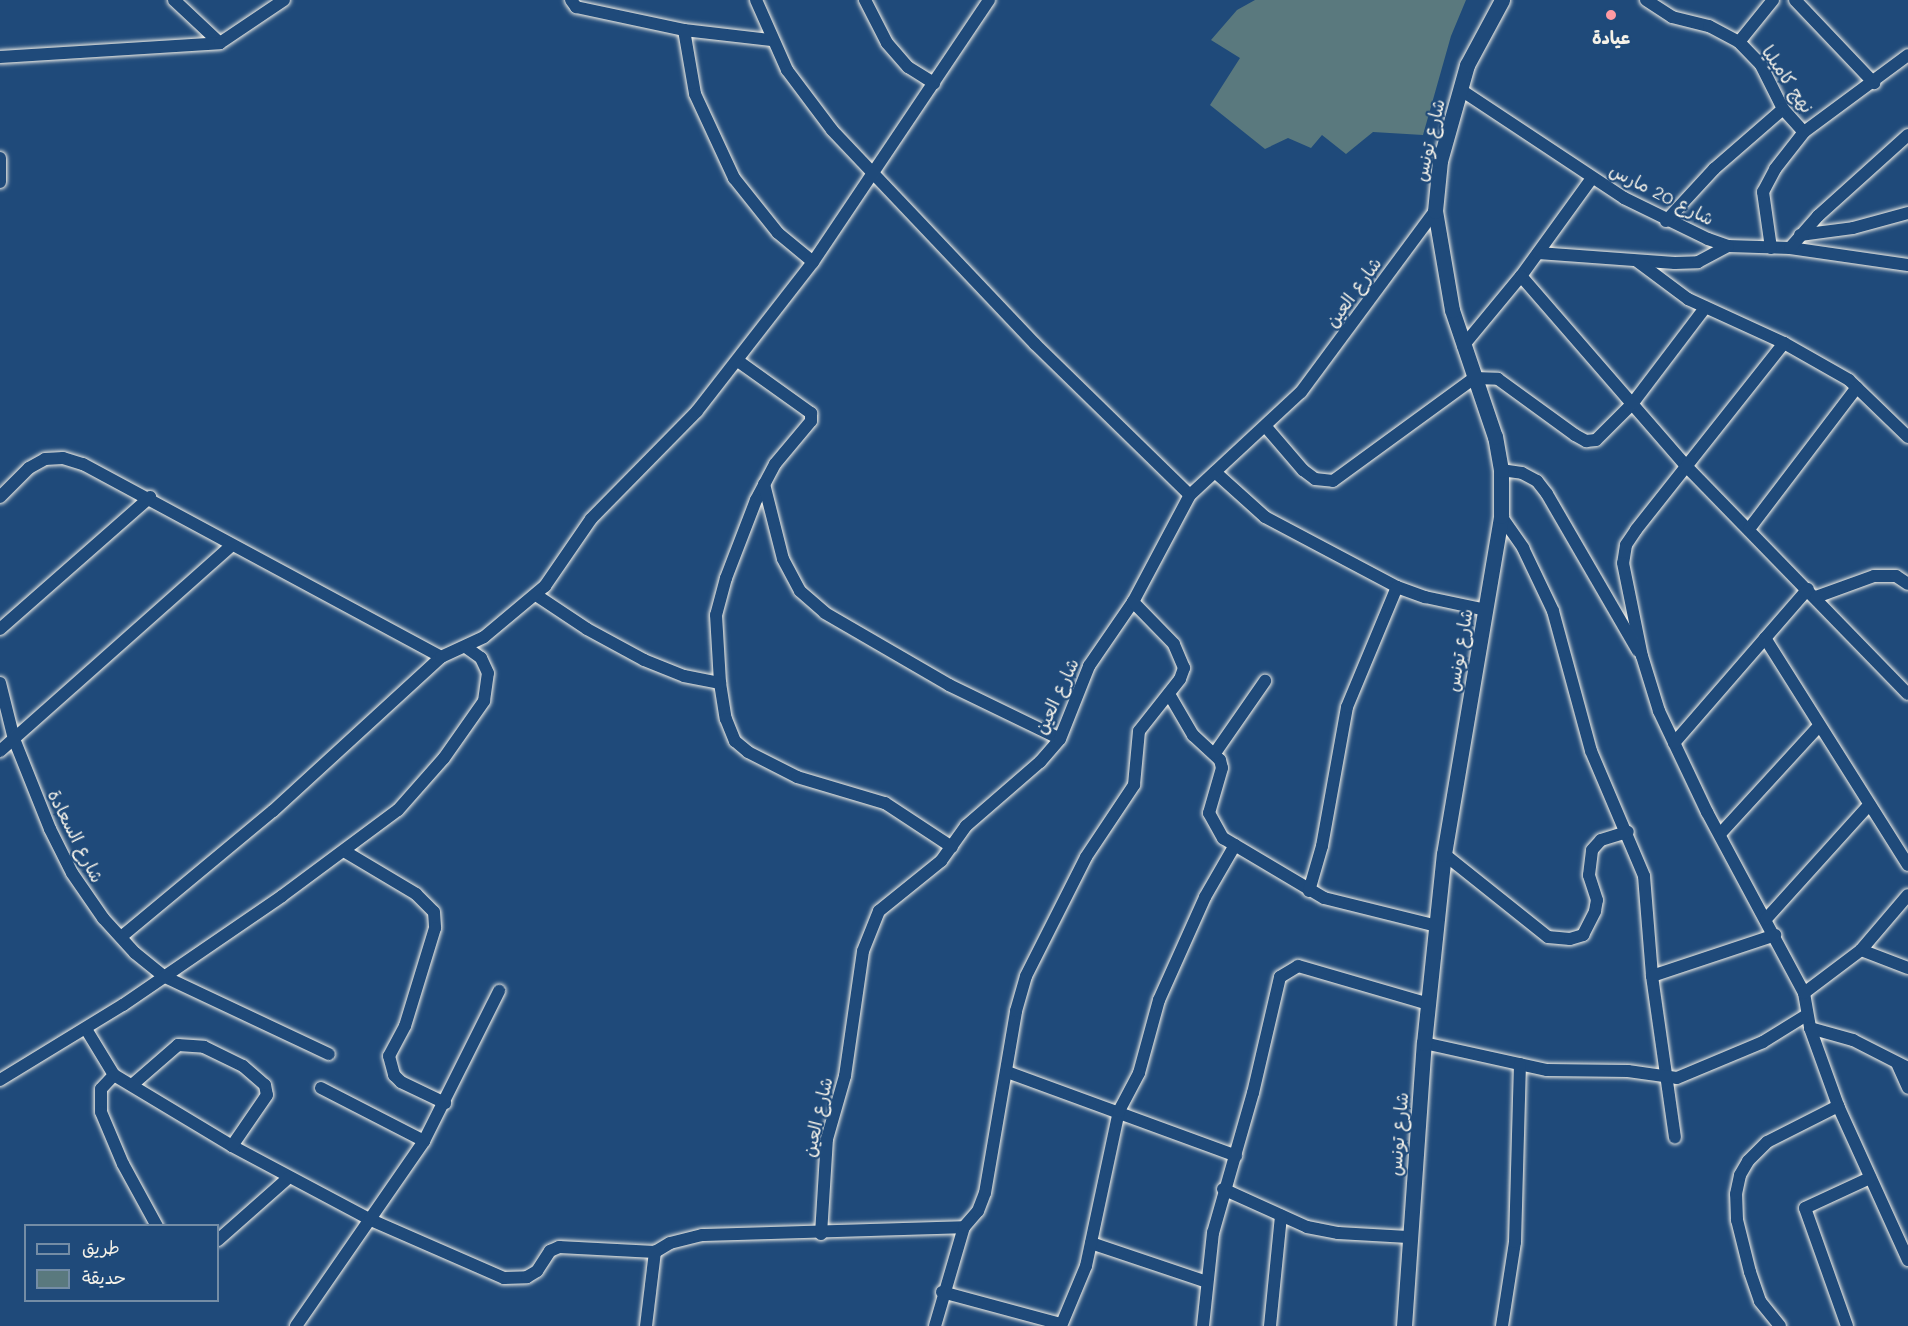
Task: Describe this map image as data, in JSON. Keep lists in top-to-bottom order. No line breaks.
{"streets":{"street":["نهج كاميليا","شارع تونس","شارع 20 مارس","شارع العين","شارع السعادة"]},"crossings":[["شارع تونس","شارع 20 مارس"],["شارع تونس","شارع العين"]],"places":["عيادة"],"legend":["طريق","حديقة"]}
